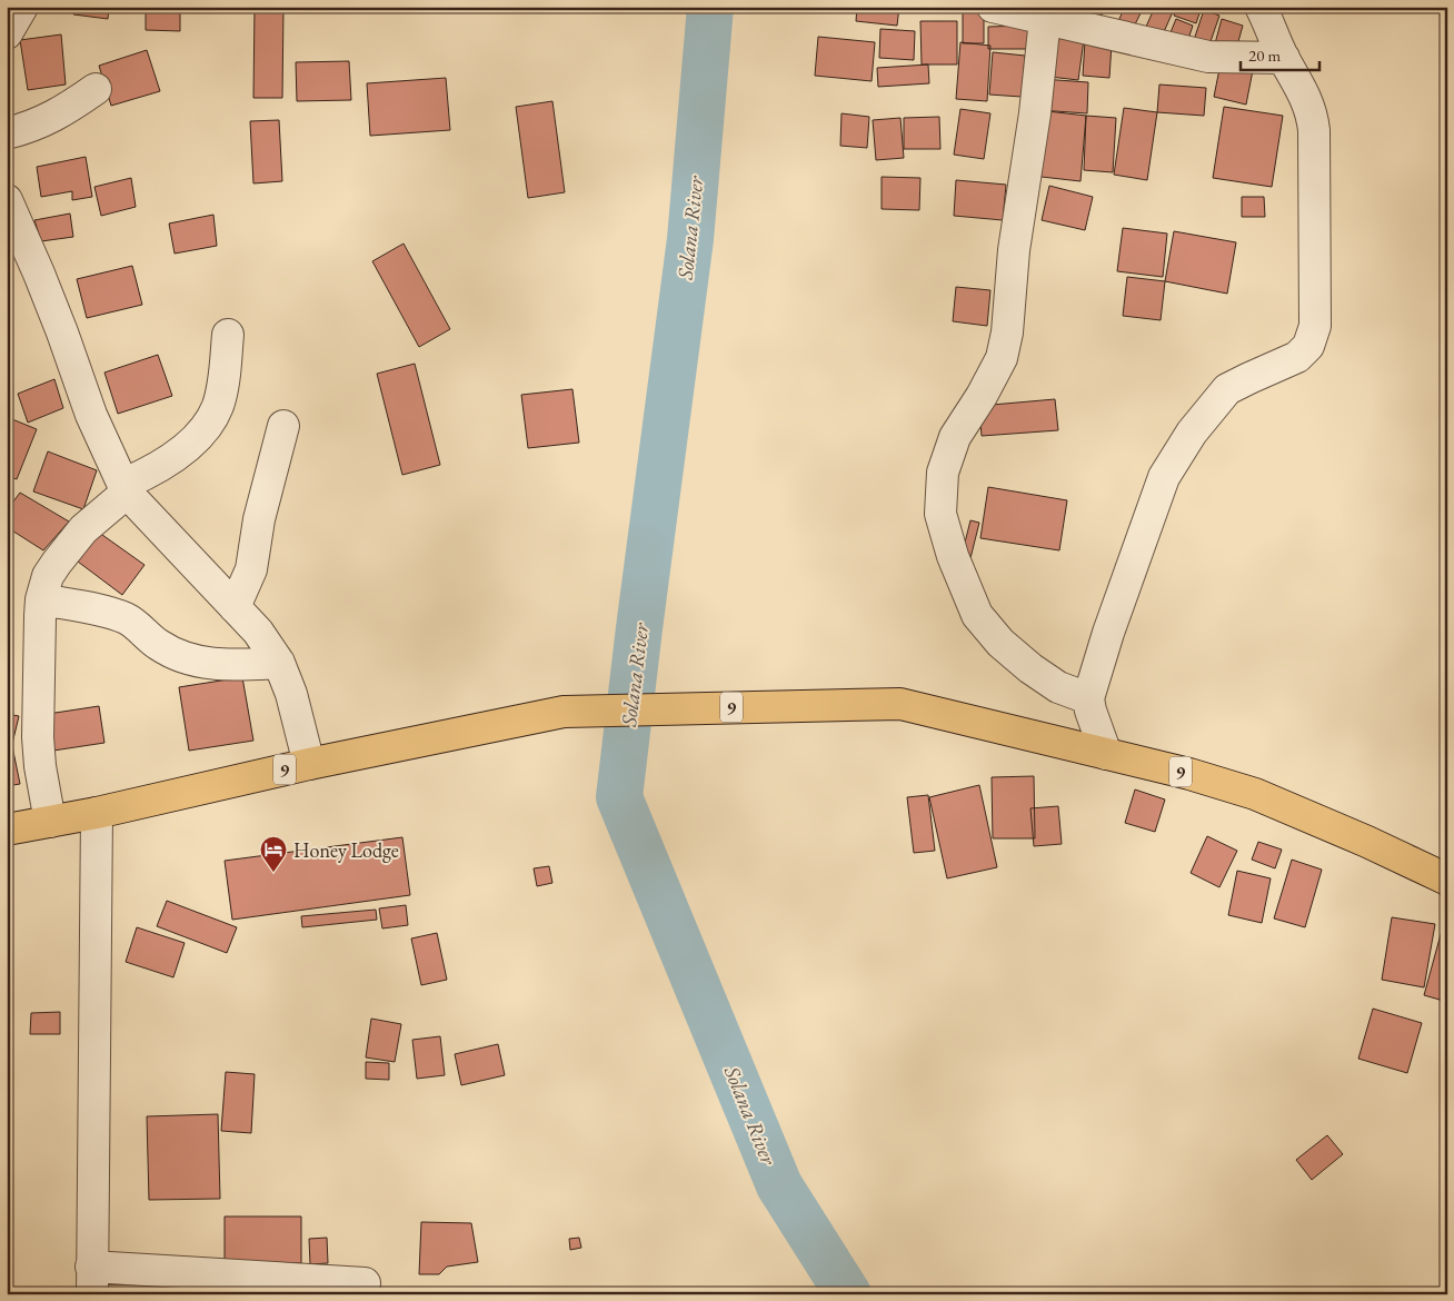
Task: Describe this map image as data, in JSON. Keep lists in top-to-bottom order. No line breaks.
{"streets":{"highway":["9"]},"water":["Solana River"],"places":{"hotel":["Honey Lodge"]},"scale_bar":"20 m"}
